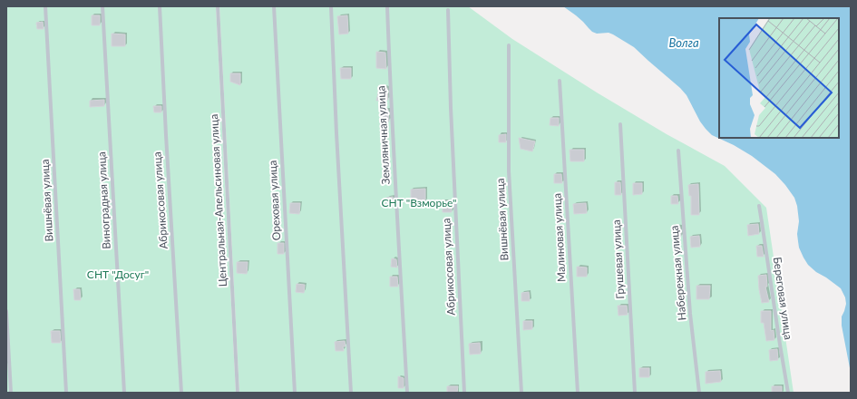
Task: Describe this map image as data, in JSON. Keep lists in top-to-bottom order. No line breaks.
{"streets":{"lane":["Земляничная улица","Вишнёвая улица","Виноградная улица","Абрикосовая улица","Центральная-Апельсиновая улица","Ореховая улица","Малиновая улица","Грушевая улица","Набережная улица","Береговая улица"]},"water":["Волга"],"parks":["СНТ \"Взморье\"","СНТ \"Досуг\""]}
